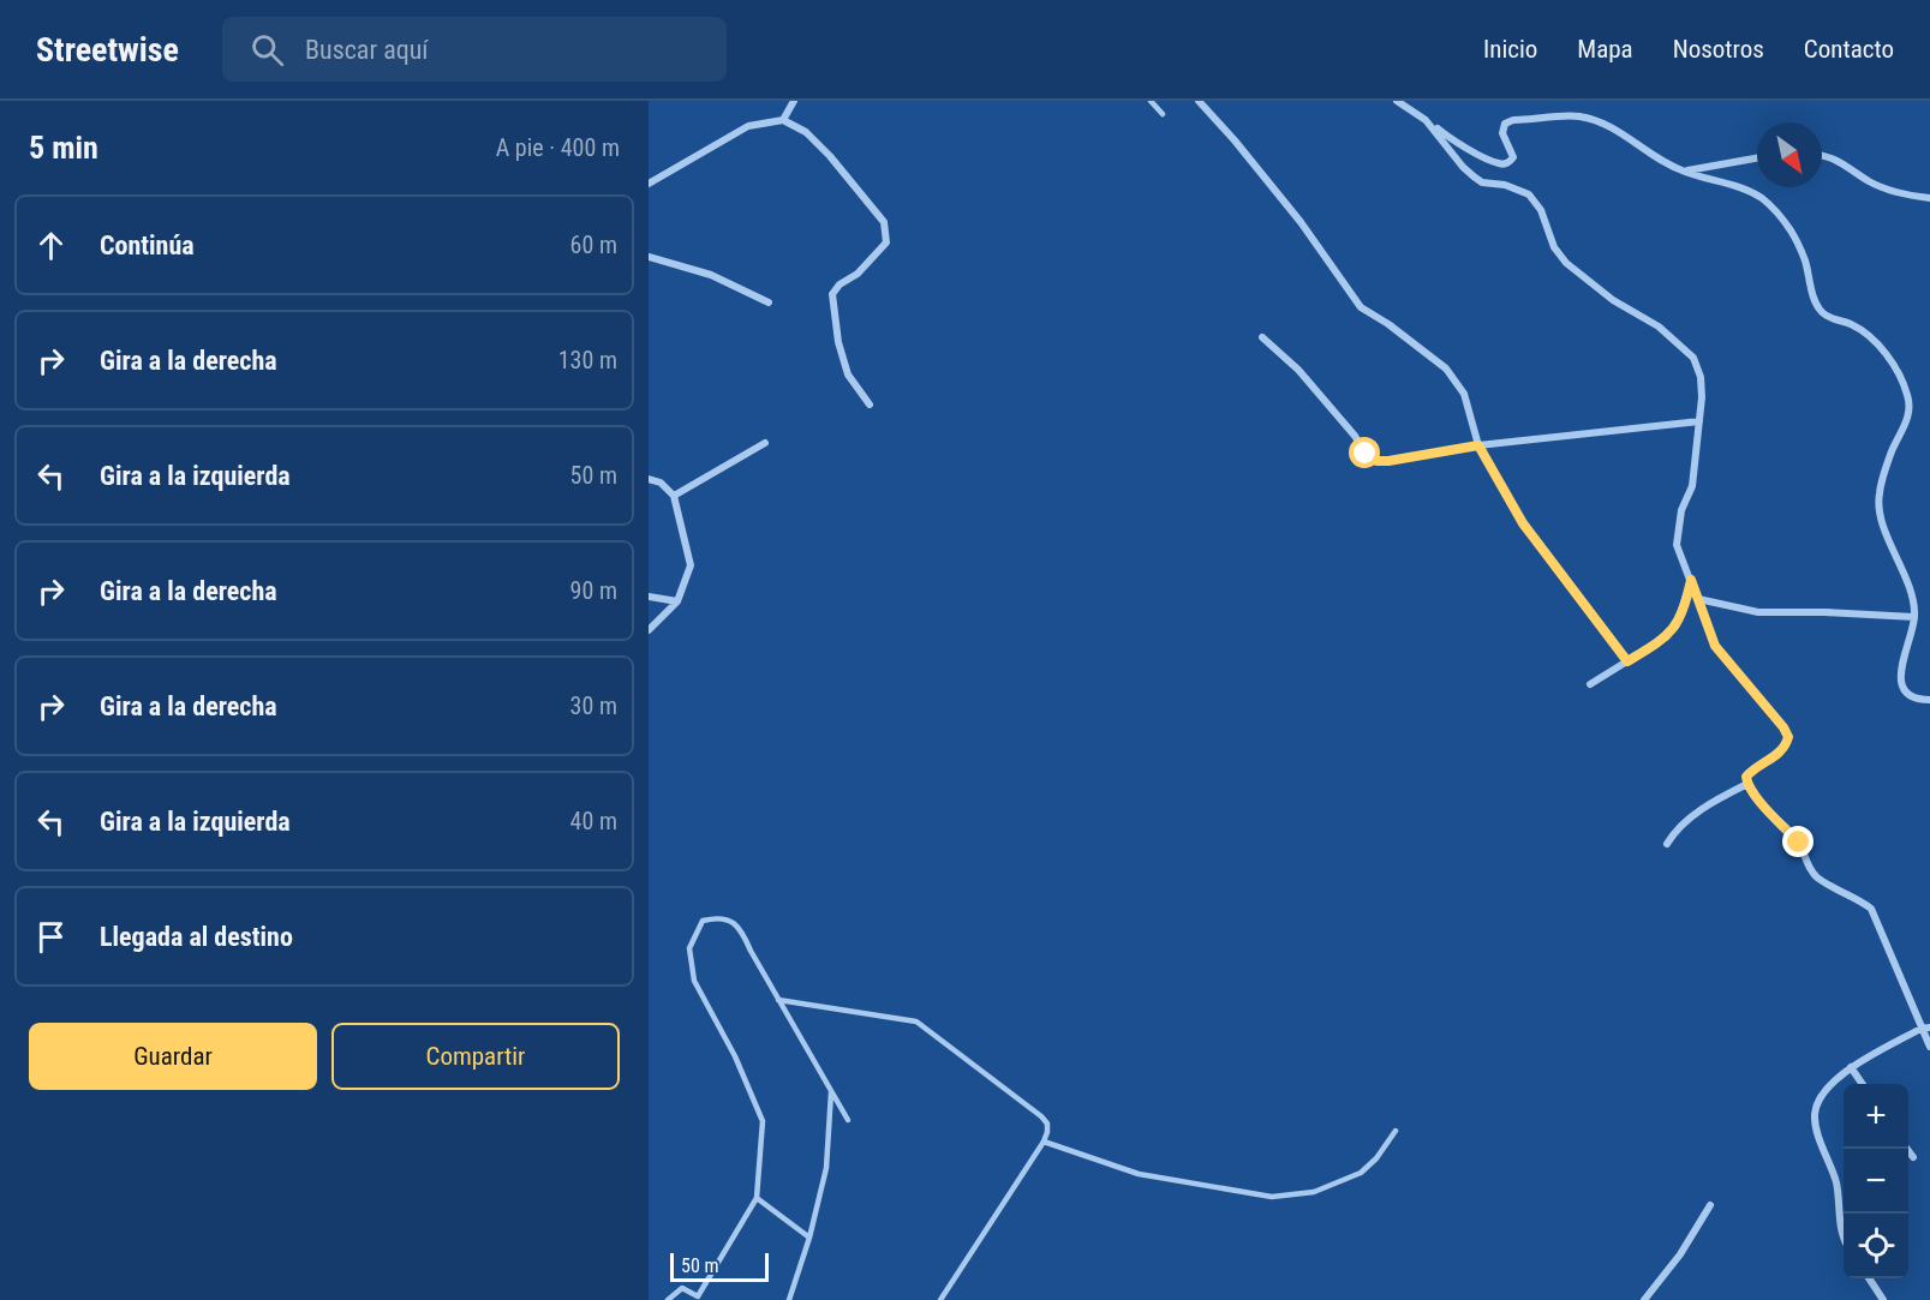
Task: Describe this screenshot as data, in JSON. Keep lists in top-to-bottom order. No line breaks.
{"scale_bar":"50 m","north":"bottom right","page":{"header":"Streetwise","search":"Buscar aquí","nav":["Inicio","Mapa","Nosotros","Contacto"],"heading":["5 min","A pie · 400 m"],"list":[["Continúa","60 m"],["Gira a la derecha","130 m"],["Gira a la izquierda","50 m"],["Gira a la derecha","90 m"],["Gira a la derecha","30 m"],["Gira a la izquierda","40 m"],"Llegada al destino"],"buttons":["Guardar","Compartir"],"map_buttons":["+","−"],"scale":"50 m"}}
